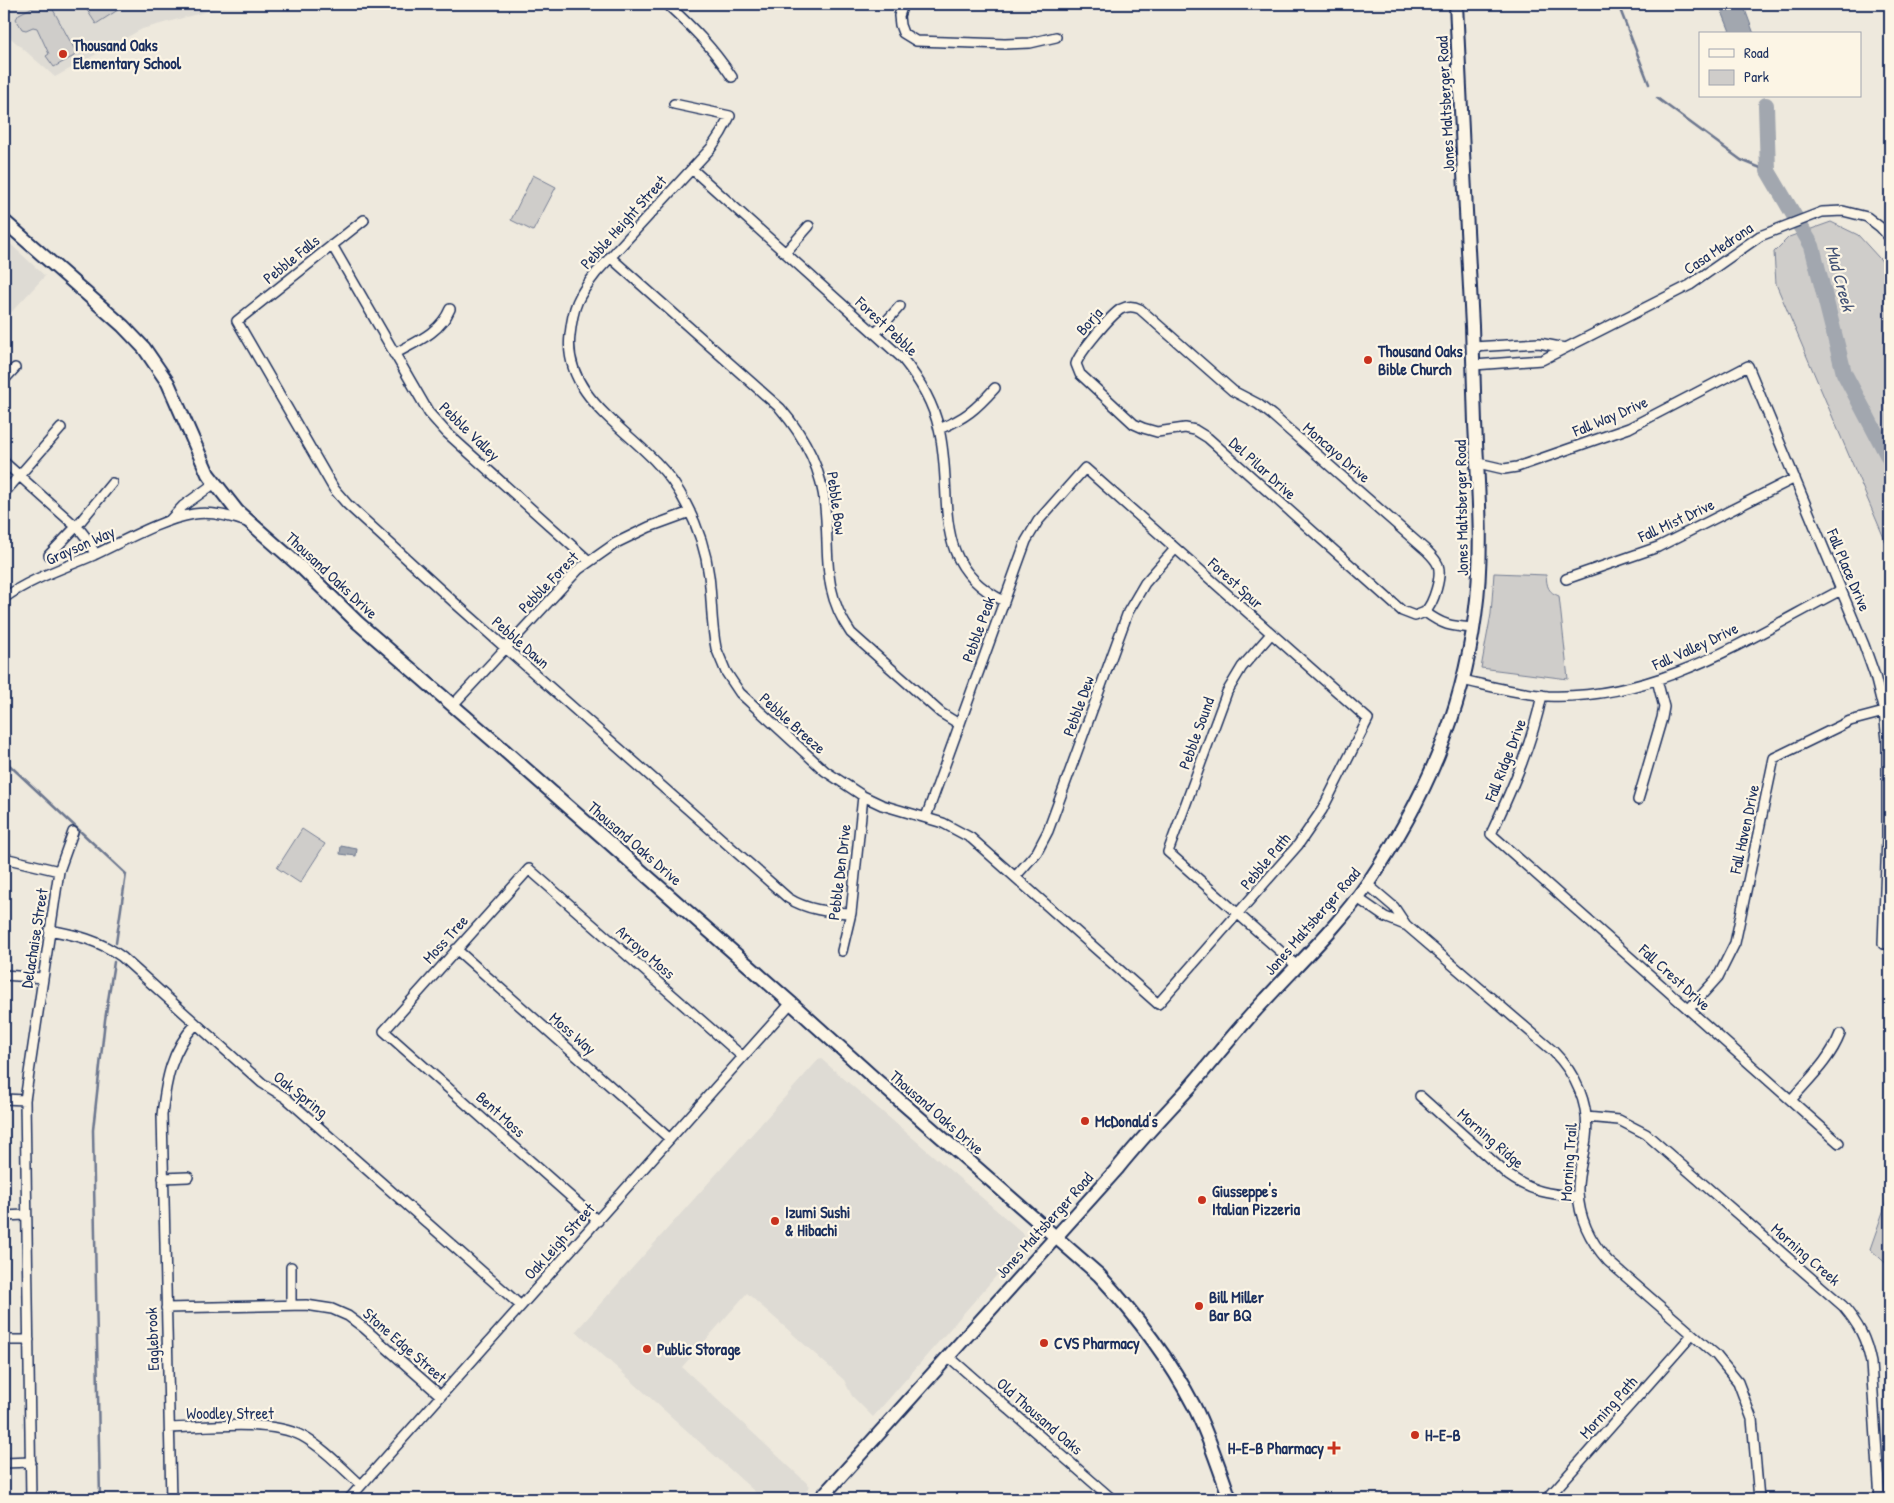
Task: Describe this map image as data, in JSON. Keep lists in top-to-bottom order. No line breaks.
{"streets":{"main road":["Jones Maltsberger Road","Thousand Oaks Drive"],"street":["Pebble Height Street","Casa Medrona","Pebble Falls","Borja","Forest Pebble","Fall Way Drive","Pebble Valley","Moncayo Drive","Del Pilar Drive","Pebble Bow","Fall Mist Drive","Grayson Way","Fall Place Drive","Pebble Forest","Forest Spur","Pebble Peak","Pebble Dawn","Fall Valley Drive","Pebble Dew","Pebble Breeze","Pebble Sound","Fall Ridge Drive","Fall Haven Drive","Pebble Path","Pebble Den Drive","Delachaise Street","Moss Tree","Arroyo Moss","Fall Crest Drive","Moss Way","Oak Spring","Bent Moss","Morning Ridge","Morning Trail","Oak Leigh Street","Morning Creek","Eaglebrook","Stone Edge Street","Morning Path","Woodley Street","Old Thousand Oaks"]},"crossings":[["Jones Maltsberger Road","Casa Medrona"],["Jones Maltsberger Road","Fall Way Drive"],["Jones Maltsberger Road","Thousand Oaks Drive"],["Jones Maltsberger Road","Fall Valley Drive"],["Jones Maltsberger Road","Morning Trail"],["Jones Maltsberger Road","Old Thousand Oaks"],["Pebble Height Street","Forest Pebble"],["Pebble Height Street","Pebble Bow"],["Pebble Height Street","Pebble Breeze"],["Pebble Falls","Pebble Valley"],["Pebble Falls","Pebble Dawn"],["Borja","Moncayo Drive"],["Borja","Del Pilar Drive"],["Forest Pebble","Pebble Peak"],["Fall Way Drive","Fall Place Drive"],["Pebble Valley","Pebble Forest"],["Moncayo Drive","Del Pilar Drive"],["Pebble Bow","Pebble Peak"],["Fall Mist Drive","Fall Place Drive"],["Grayson Way","Thousand Oaks Drive"],["Fall Place Drive","Fall Valley Drive"],["Fall Place Drive","Fall Haven Drive"],["Thousand Oaks Drive","Pebble Forest"],["Thousand Oaks Drive","Oak Leigh Street"],["Pebble Forest","Pebble Dawn"],["Pebble Forest","Pebble Breeze"],["Forest Spur","Pebble Peak"],["Forest Spur","Pebble Dew"],["Forest Spur","Pebble Sound"],["Forest Spur","Pebble Path"],["Pebble Peak","Pebble Breeze"],["Pebble Dawn","Pebble Den Drive"],["Fall Valley Drive","Fall Ridge Drive"],["Pebble Dew","Pebble Breeze"],["Pebble Breeze","Pebble Path"],["Pebble Breeze","Pebble Den Drive"],["Pebble Sound","Pebble Path"],["Fall Ridge Drive","Fall Crest Drive"],["Fall Haven Drive","Fall Crest Drive"],["Delachaise Street","Oak Spring"],["Moss Tree","Arroyo Moss"],["Moss Tree","Moss Way"],["Moss Tree","Bent Moss"],["Arroyo Moss","Oak Leigh Street"],["Moss Way","Oak Leigh Street"],["Oak Spring","Oak Leigh Street"],["Oak Spring","Eaglebrook"],["Bent Moss","Oak Leigh Street"],["Morning Ridge","Morning Trail"],["Morning Trail","Morning Creek"],["Morning Trail","Morning Path"],["Oak Leigh Street","Stone Edge Street"],["Oak Leigh Street","Woodley Street"],["Eaglebrook","Stone Edge Street"],["Eaglebrook","Woodley Street"]],"water":["Mud Creek"],"places":{"other":["Thousand Oaks Elementary School","Thousand Oaks Bible Church","McDonald's","Giusseppe's Italian Pizzeria","Izumi Sushi & Hibachi","Bill Miller Bar BQ","CVS Pharmacy","Public Storage","H-E-B"],"health":["H-E-B Pharmacy"]},"legend":["Road","Park"]}
